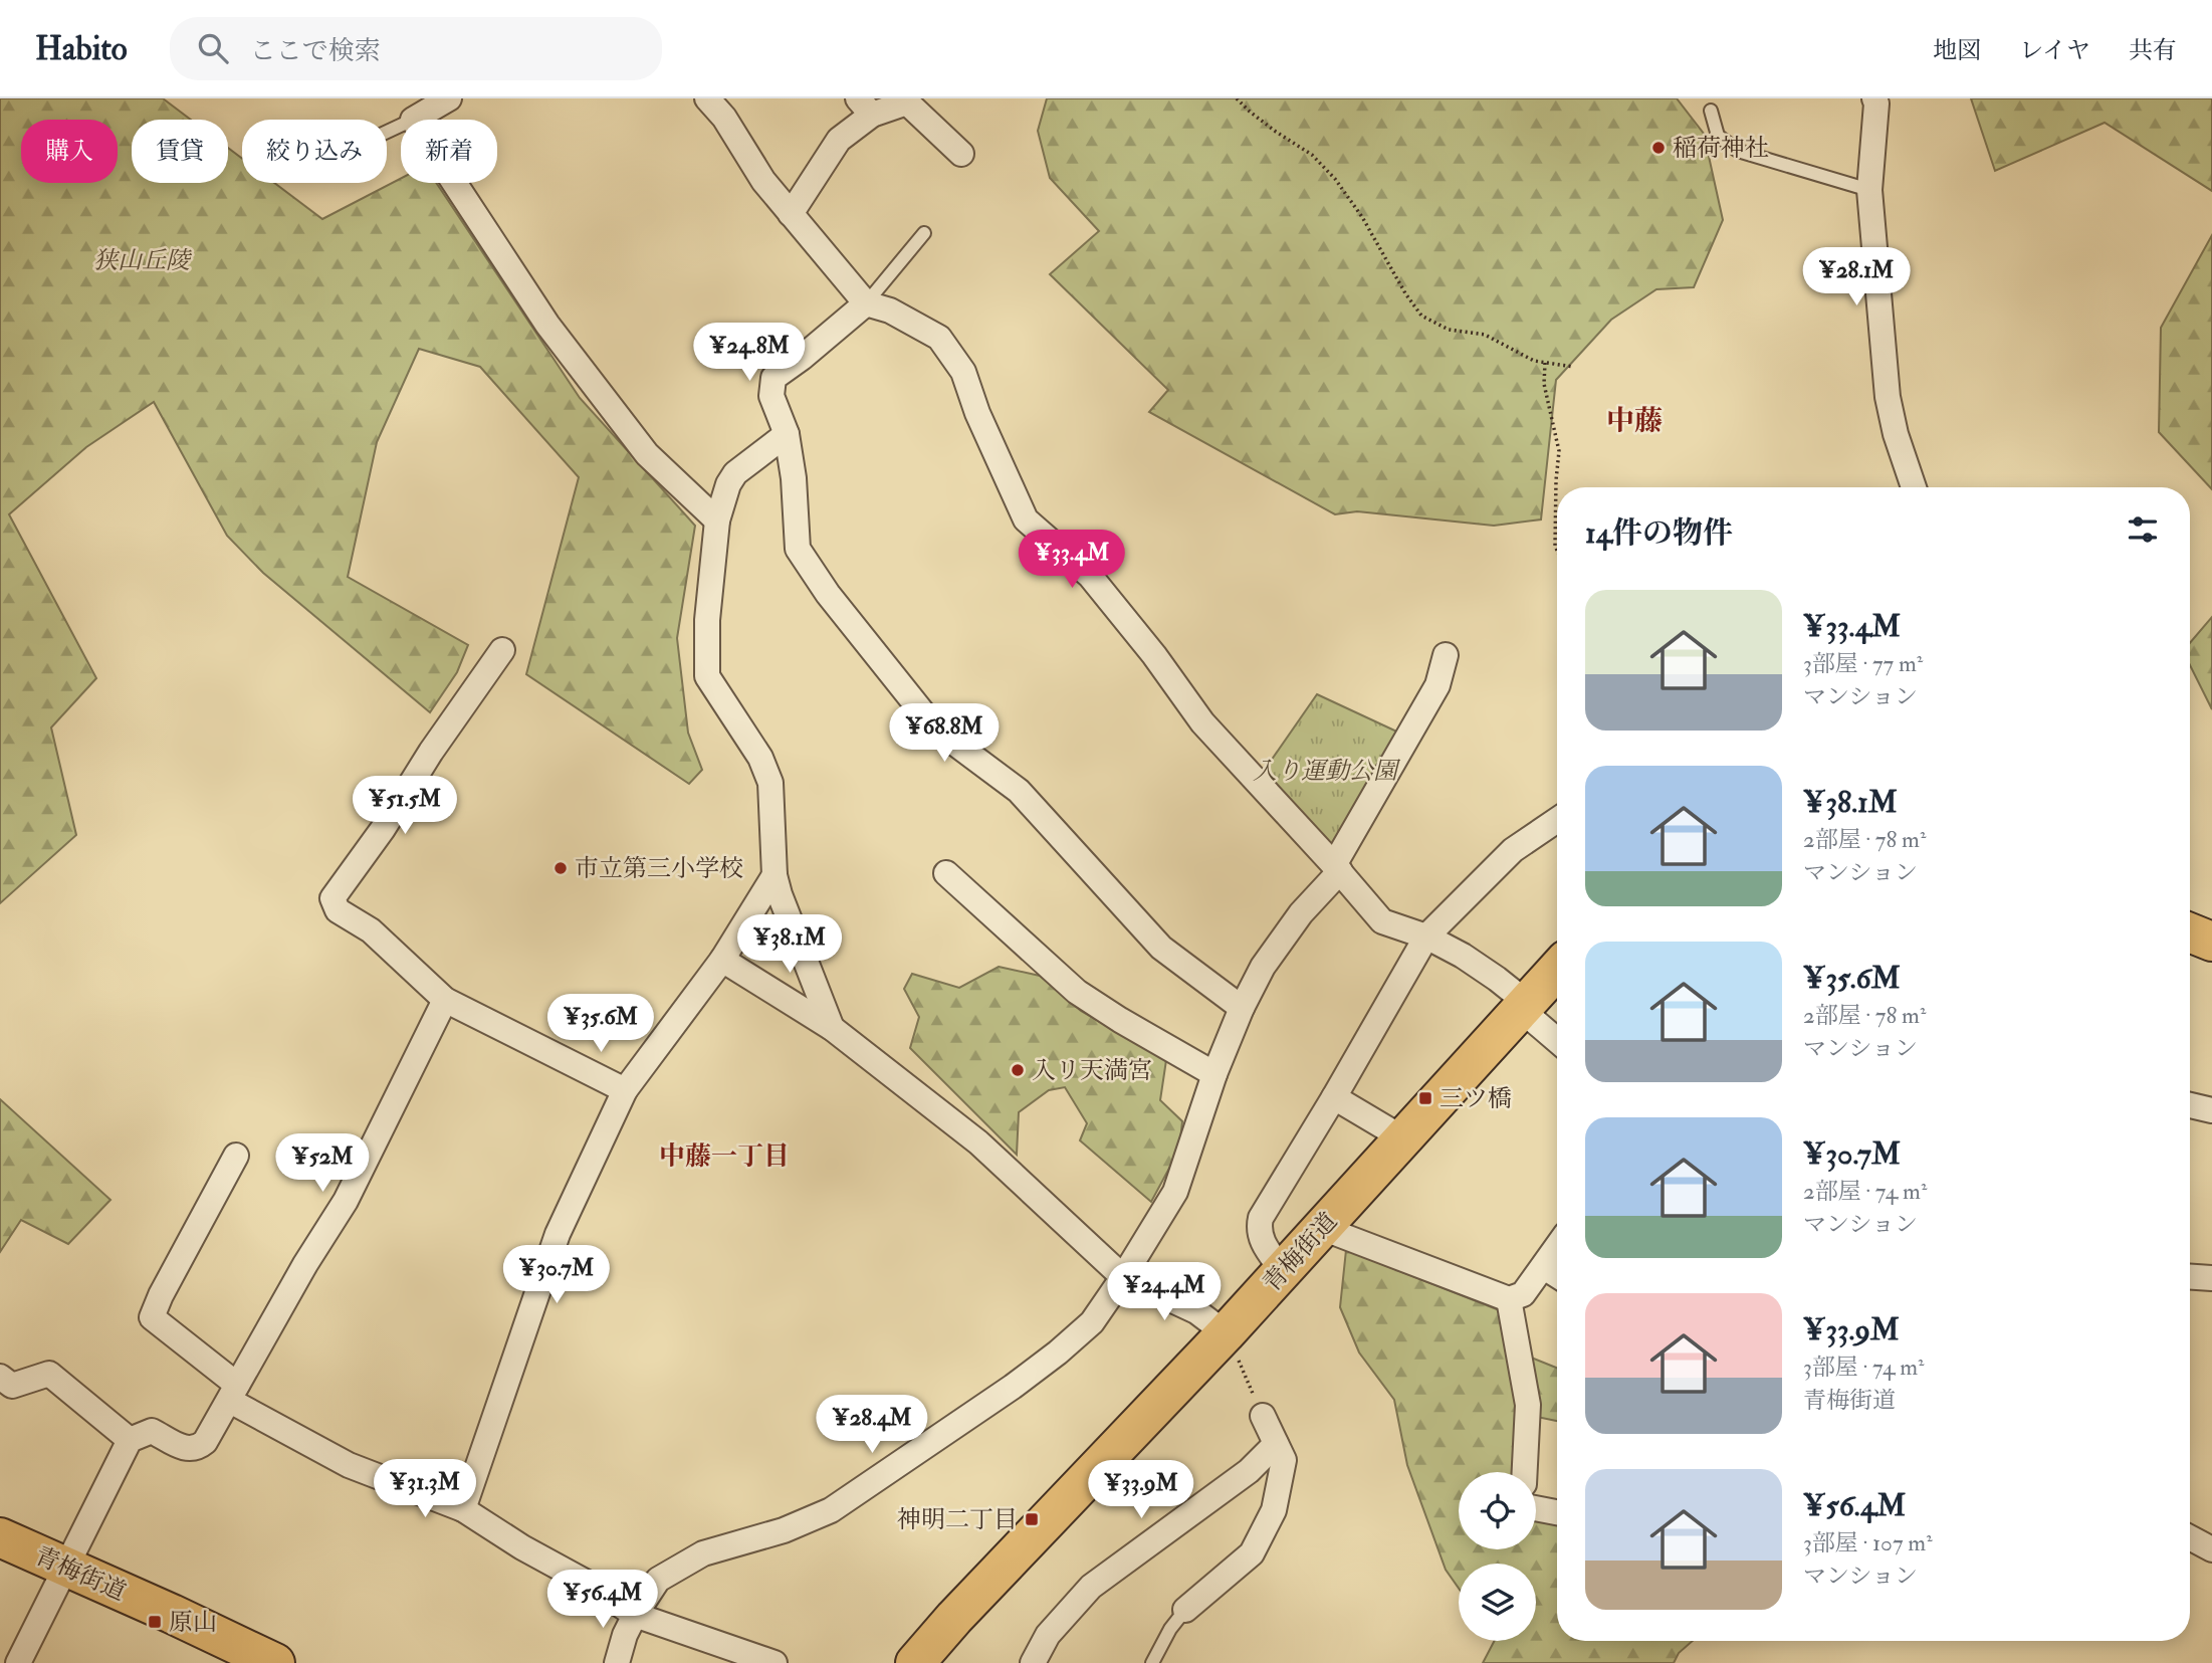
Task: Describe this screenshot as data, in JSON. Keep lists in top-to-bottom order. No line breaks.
{"streets":{"main road":["青梅街道"]},"districts":["中藤","中藤一丁目"],"parks":["狭山丘陵","入り運動公園"],"places":{"other":["稲荷神社","市立第三小学校","入リ天満宮"],"transit":["三ツ橋","神明二丁目","原山"]},"page":{"header":"Habito","search":"ここで検索","nav":["地図","レイヤ","共有"],"chip":["購入","賃貸","絞り込み","新着"],"price":["¥28.1M","¥24.8M","¥33.4M","¥68.8M","¥51.5M","¥38.1M","¥35.6M","¥52M","¥30.7M","¥24.4M","¥28.4M","¥31.3M","¥33.9M","¥56.4M"],"heading":"14件の物件","list":[{"name":"¥33.4M","note":"3部屋 · 77 m² · マンション"},{"name":"¥38.1M","note":"2部屋 · 78 m² · マンション"},{"name":"¥35.6M","note":"2部屋 · 78 m² · マンション"},{"name":"¥30.7M","note":"2部屋 · 74 m² · マンション"},{"name":"¥33.9M","note":"3部屋 · 74 m² · 青梅街道"},{"name":"¥56.4M","note":"3部屋 · 107 m² · マンション"}]}}
